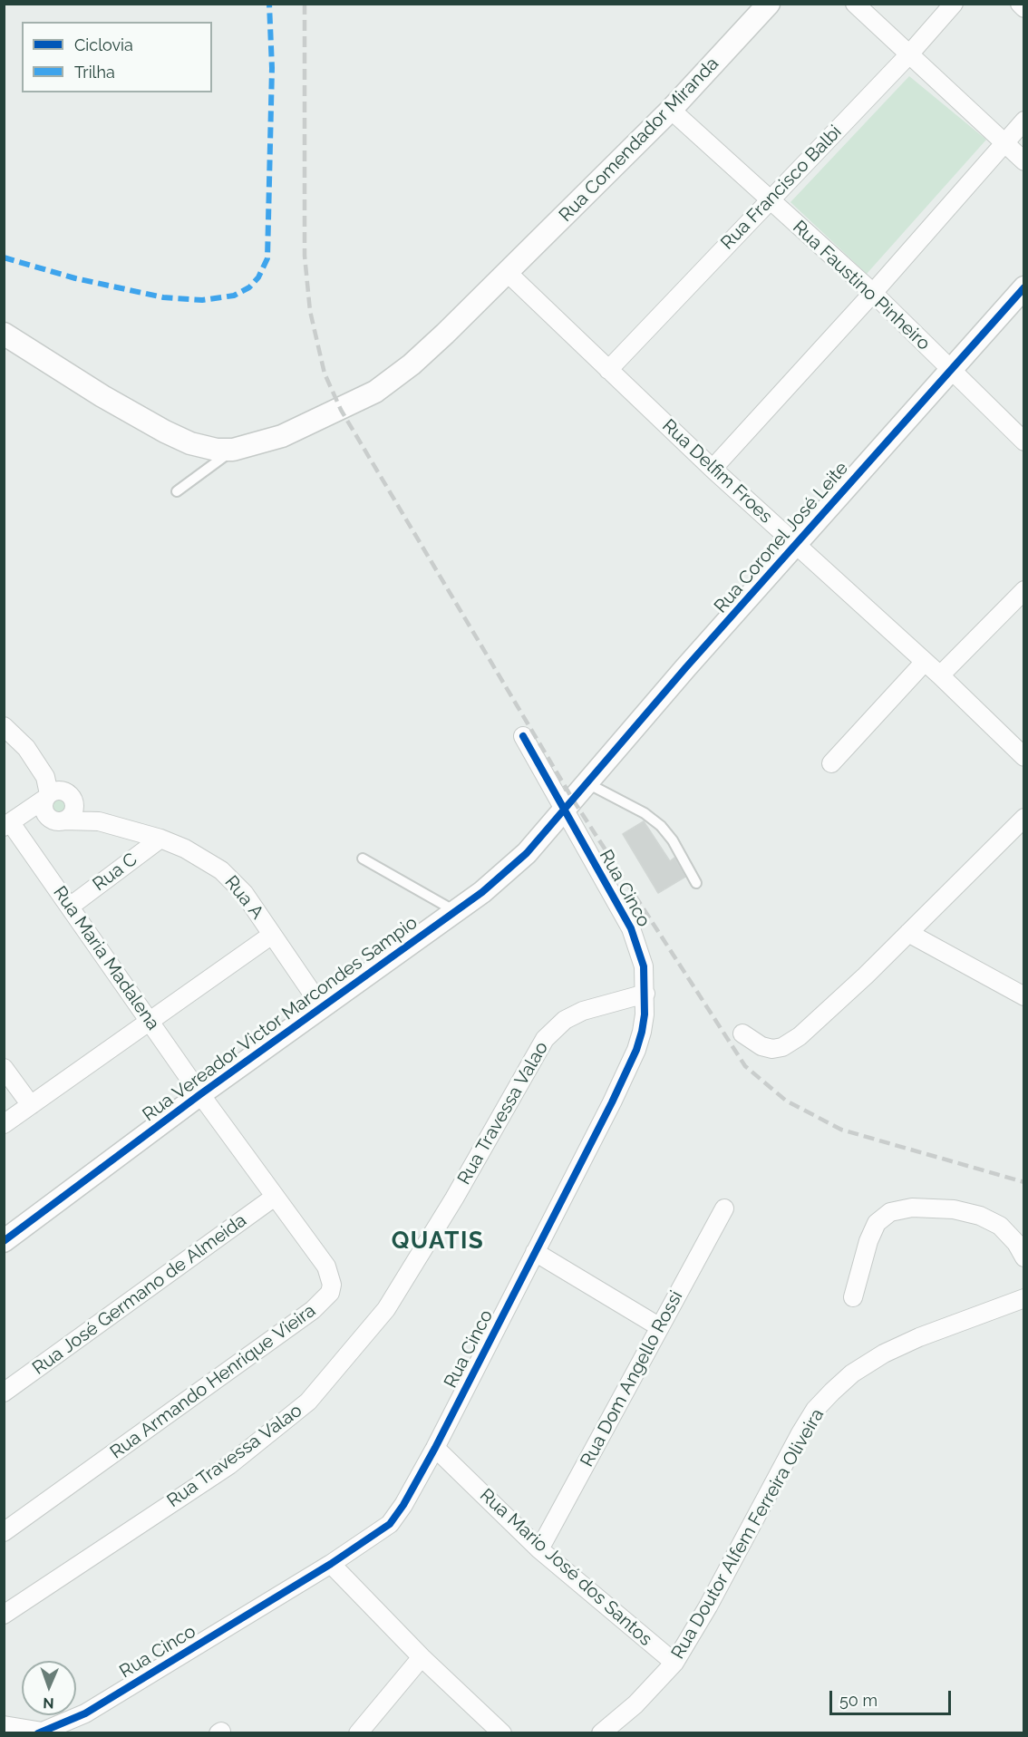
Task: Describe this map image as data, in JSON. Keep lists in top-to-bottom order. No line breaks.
{"streets":{"street":["Rua Comendador Miranda","Rua Francisco Balbi","Rua Faustino Pinheiro","Rua Delfim Froes","Rua Coronel José Leite","Rua C","Rua Cinco","Rua A","Rua Maria Madalena","Rua Vereador Victor Marcondes Sampio","Rua Travessa Valao","Rua José Germano de Almeida","Rua Dom Angello Rossi","Rua Armando Henrique Vieira","Rua Doutor Alfem Ferreira Oliveira","Rua Mario José dos Santos"]},"crossings":[["Rua Comendador Miranda","Rua Faustino Pinheiro"],["Rua Comendador Miranda","Rua Delfim Froes"],["Rua Francisco Balbi","Rua Faustino Pinheiro"],["Rua Francisco Balbi","Rua Delfim Froes"],["Rua Faustino Pinheiro","Rua Coronel José Leite"],["Rua Delfim Froes","Rua Coronel José Leite"],["Rua Coronel José Leite","Rua Cinco"],["Rua Coronel José Leite","Rua Vereador Victor Marcondes Sampio"],["Rua C","Rua A"],["Rua C","Rua Maria Madalena"],["Rua Cinco","Rua Vereador Victor Marcondes Sampio"],["Rua Cinco","Rua Travessa Valao"],["Rua Cinco","Rua Mario José dos Santos"],["Rua A","Rua Vereador Victor Marcondes Sampio"],["Rua Maria Madalena","Rua Vereador Victor Marcondes Sampio"],["Rua Maria Madalena","Rua Armando Henrique Vieira"],["Rua Vereador Victor Marcondes Sampio","Rua Armando Henrique Vieira"],["Rua José Germano de Almeida","Rua Armando Henrique Vieira"],["Rua Dom Angello Rossi","Rua Mario José dos Santos"],["Rua Doutor Alfem Ferreira Oliveira","Rua Mario José dos Santos"]],"districts":["QUATIS"],"legend":["Ciclovia","Trilha"],"scale_bar":"50 m","north":"bottom"}
